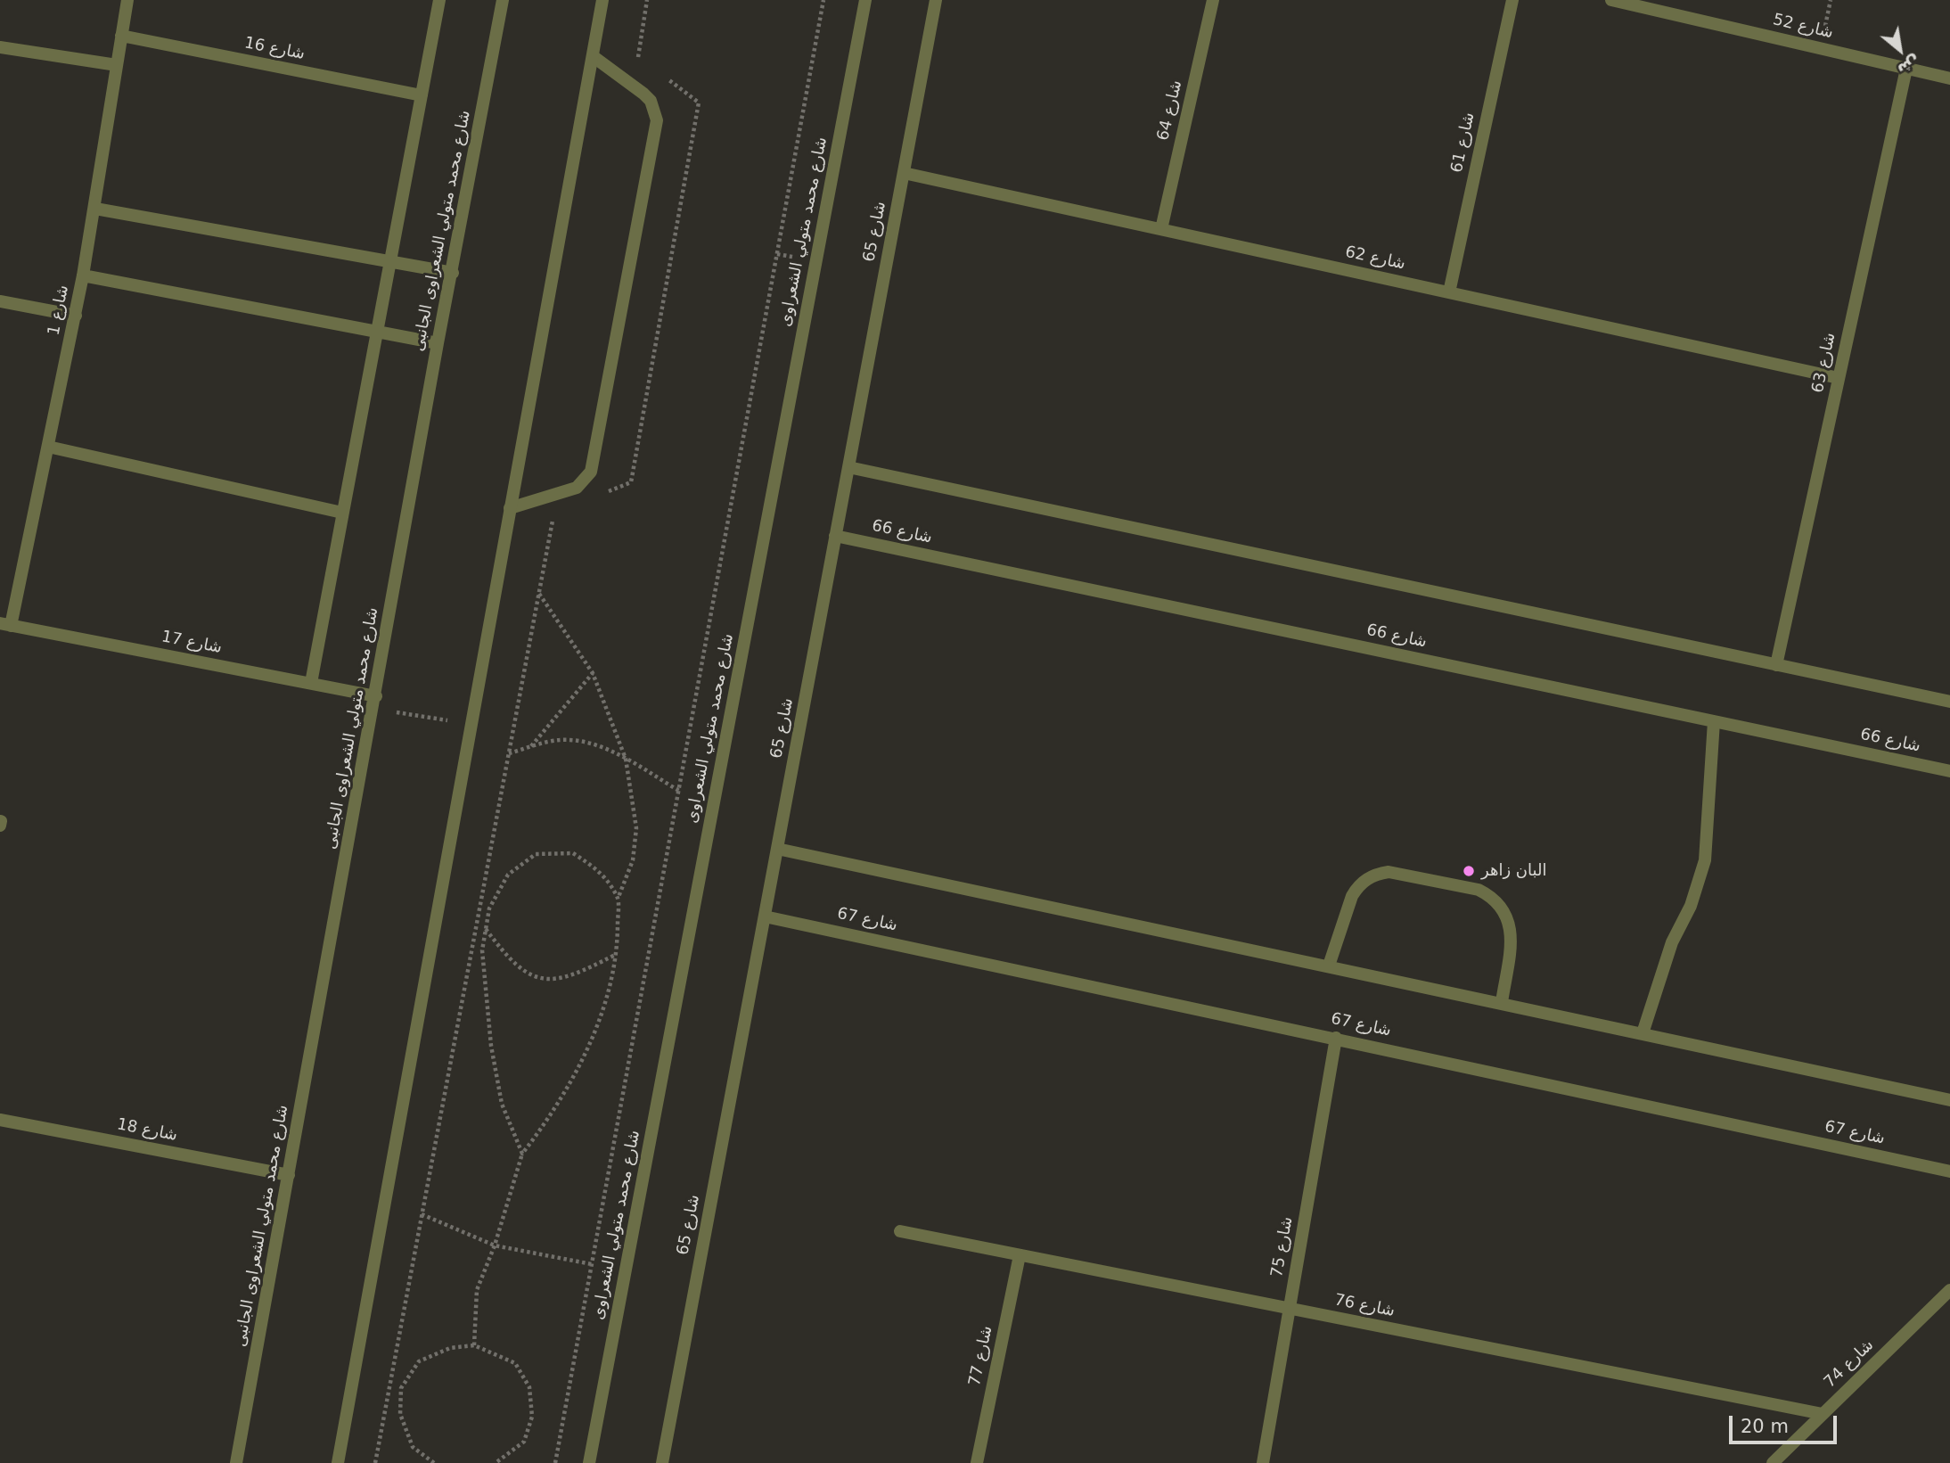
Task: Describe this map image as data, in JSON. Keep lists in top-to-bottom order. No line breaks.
{"streets":{"street":["شارع 52","شارع 16","شارع 64","شارع 61","شارع محمد متولي الشعراوى الجانبى","شارع محمد متولي الشعراوى","شارع 65","شارع 62","شارع 1","شارع 63","شارع 66","شارع 17","شارع 67","شارع 18","شارع 75","شارع 76","شارع 77","شارع 74"]},"crossings":[["شارع 52","شارع 63"],["شارع 16","شارع 1"],["شارع 64","شارع 62"],["شارع 61","شارع 62"],["شارع محمد متولي الشعراوى الجانبى","شارع 17"],["شارع محمد متولي الشعراوى الجانبى","شارع 18"],["شارع 65","شارع 62"],["شارع 65","شارع 66"],["شارع 65","شارع 67"],["شارع 62","شارع 63"],["شارع 1","شارع 17"],["شارع 67","شارع 75"],["شارع 75","شارع 76"],["شارع 76","شارع 77"],["شارع 76","شارع 74"]],"places":["البان زاهر"],"scale_bar":"20 m","north":"bottom right"}
